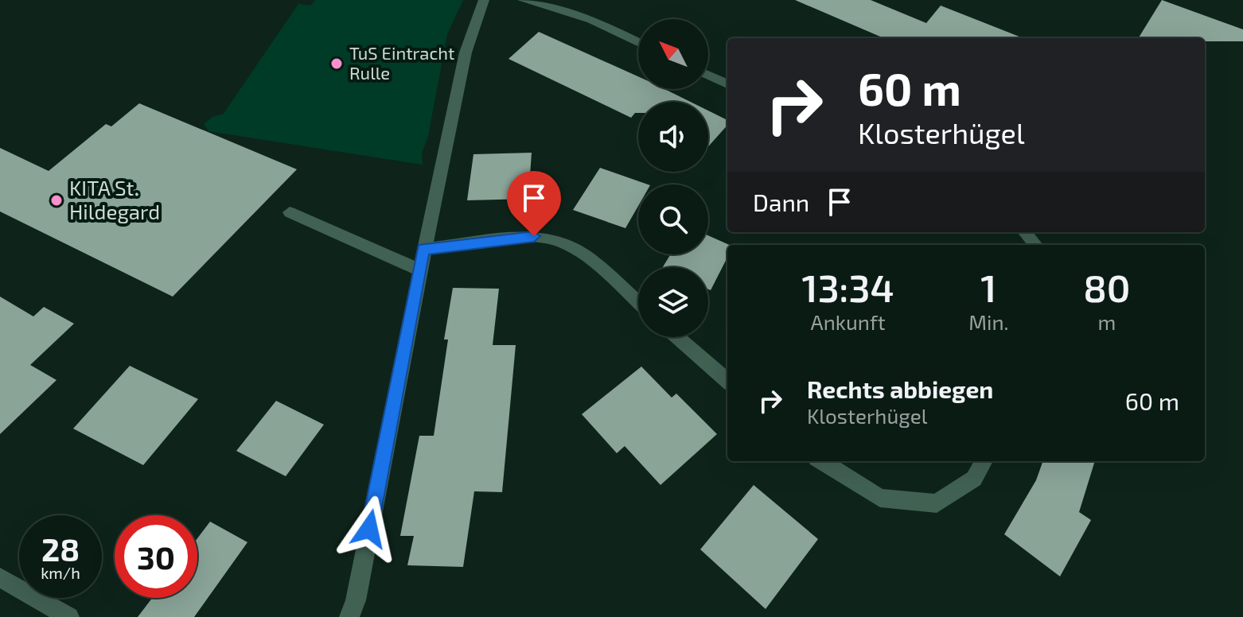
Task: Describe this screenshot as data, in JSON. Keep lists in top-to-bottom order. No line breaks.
{"places":["TuS Eintracht Rulle","KITA St. Hildegard"],"north":"top left","page":{"turn":["60 m","Klosterhügel"],"then":"Dann","eta":["13:34","Ankunft","1","Min.","80","m"],"list":[{"name":"Rechts abbiegen","note":"Klosterhügel","value":"60 m"}],"speed":"28 km/h","limit":"30"}}
